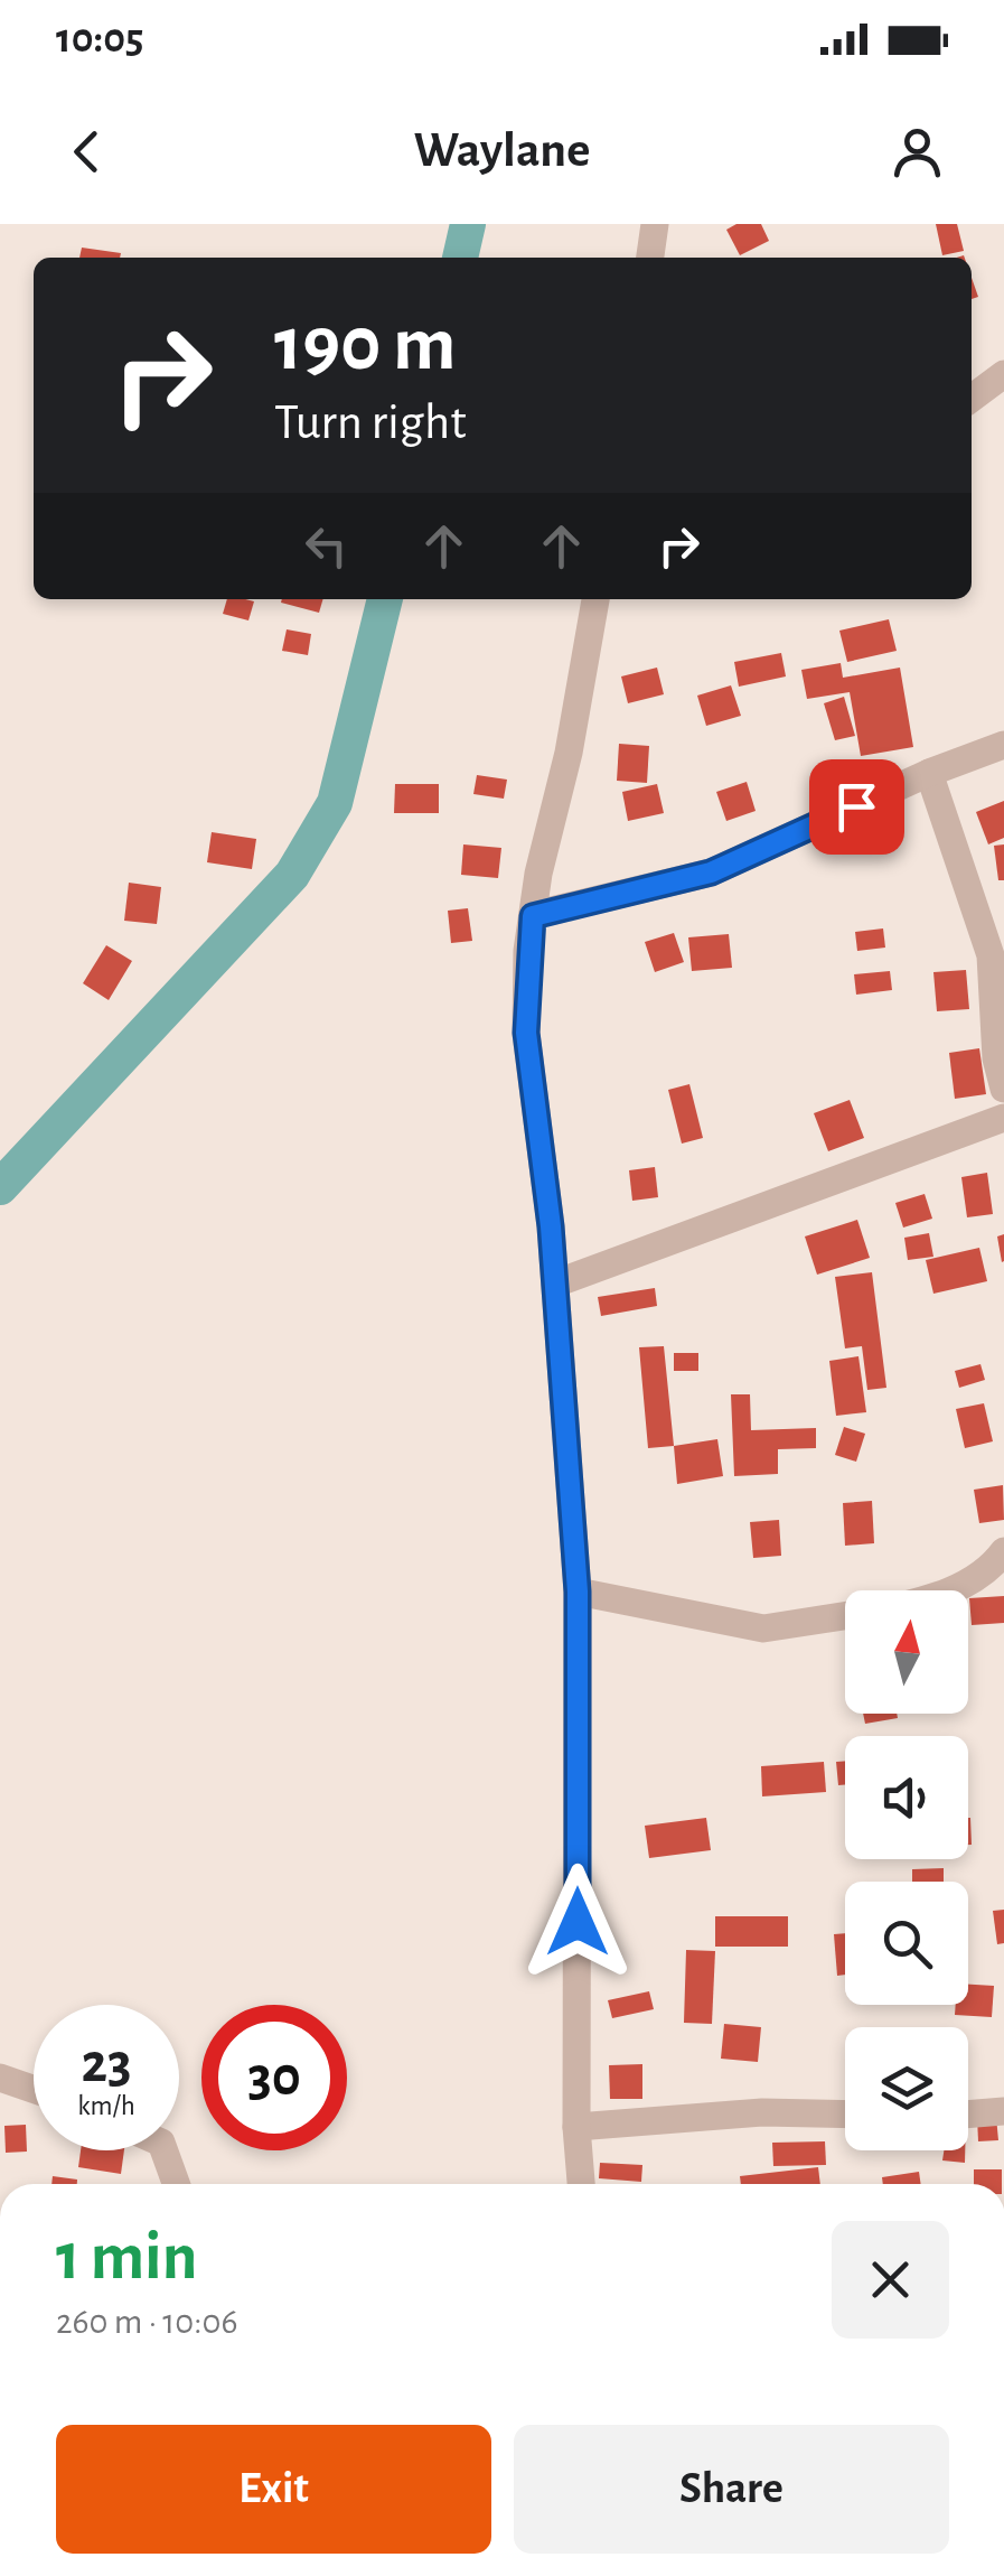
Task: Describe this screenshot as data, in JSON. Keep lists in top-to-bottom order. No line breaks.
{"north":"top","page":{"status":"10:05","header":"Waylane","turn":["190 m","Turn right"],"speed":"23 km/h","limit":"30","heading":["1 min","260 m · 10:06"],"buttons":["Exit","Share"]}}
